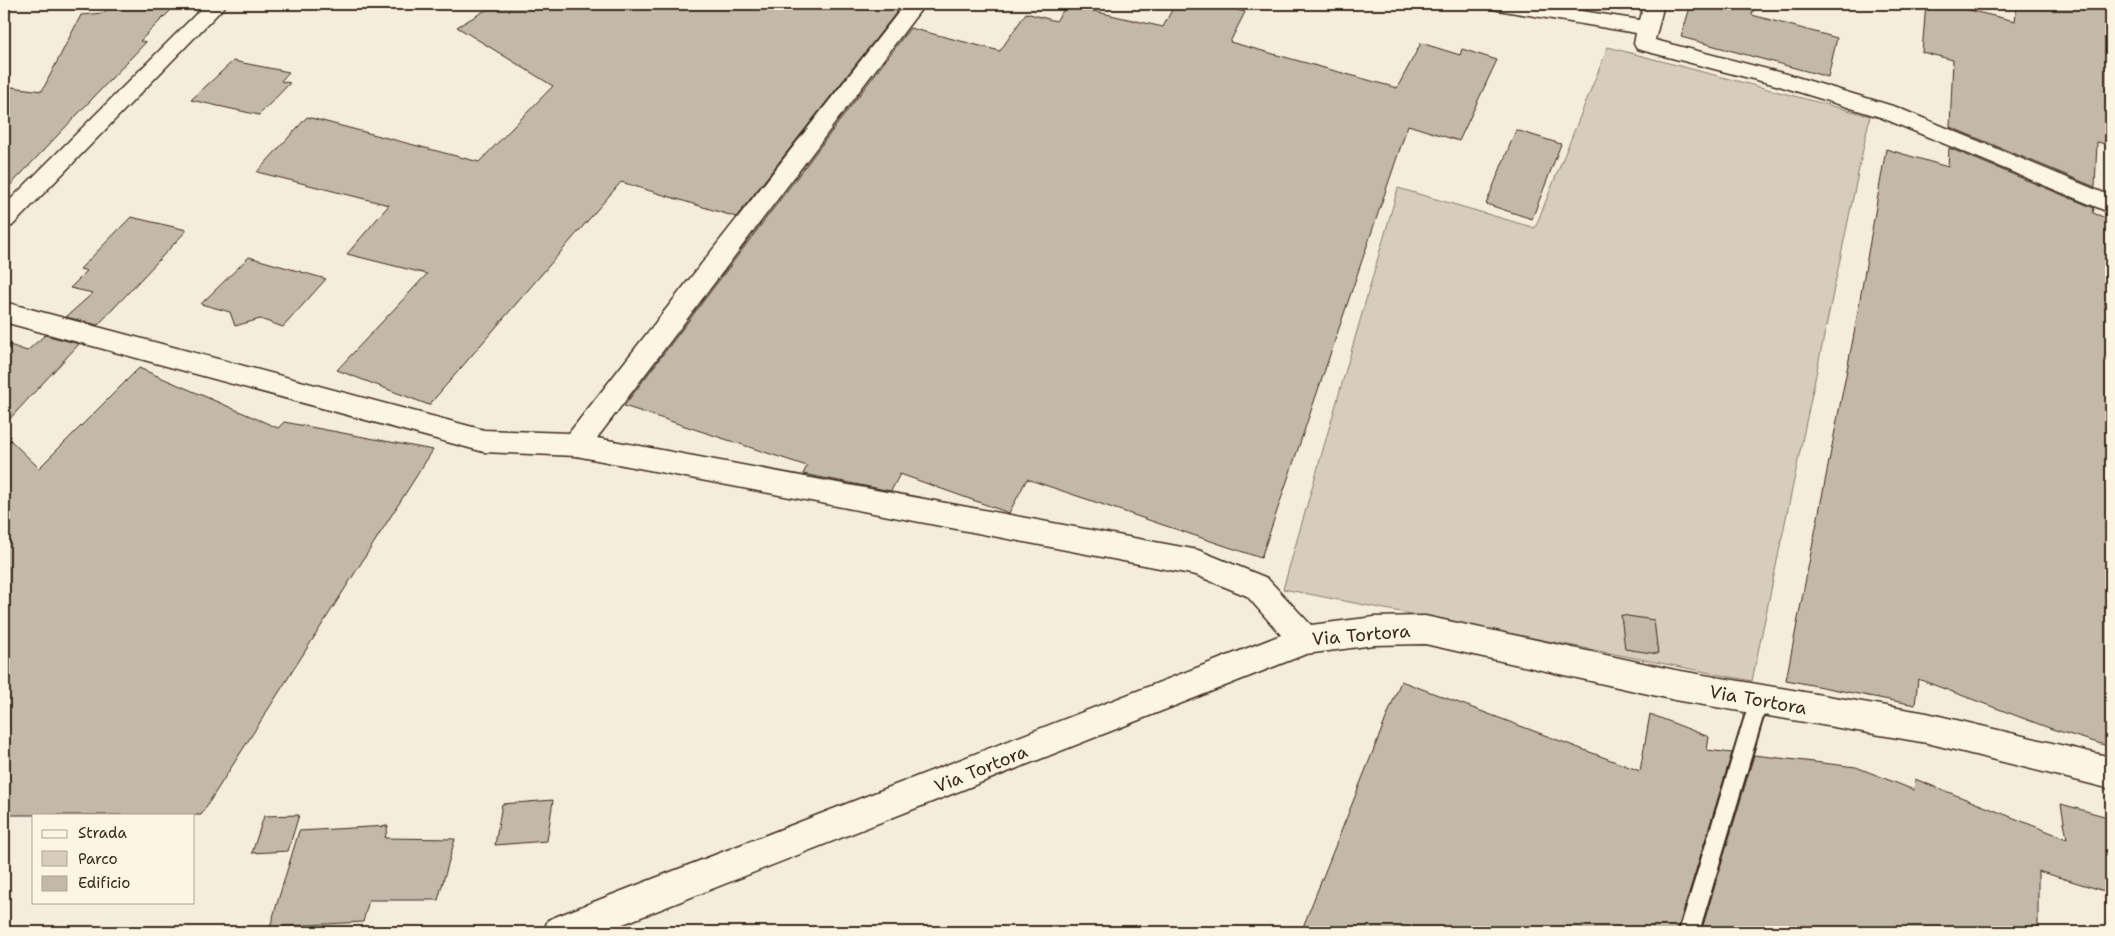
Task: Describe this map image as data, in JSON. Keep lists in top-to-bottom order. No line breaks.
{"streets":{"street":["Via Tortora"]},"legend":["Strada","Parco","Edificio"]}
